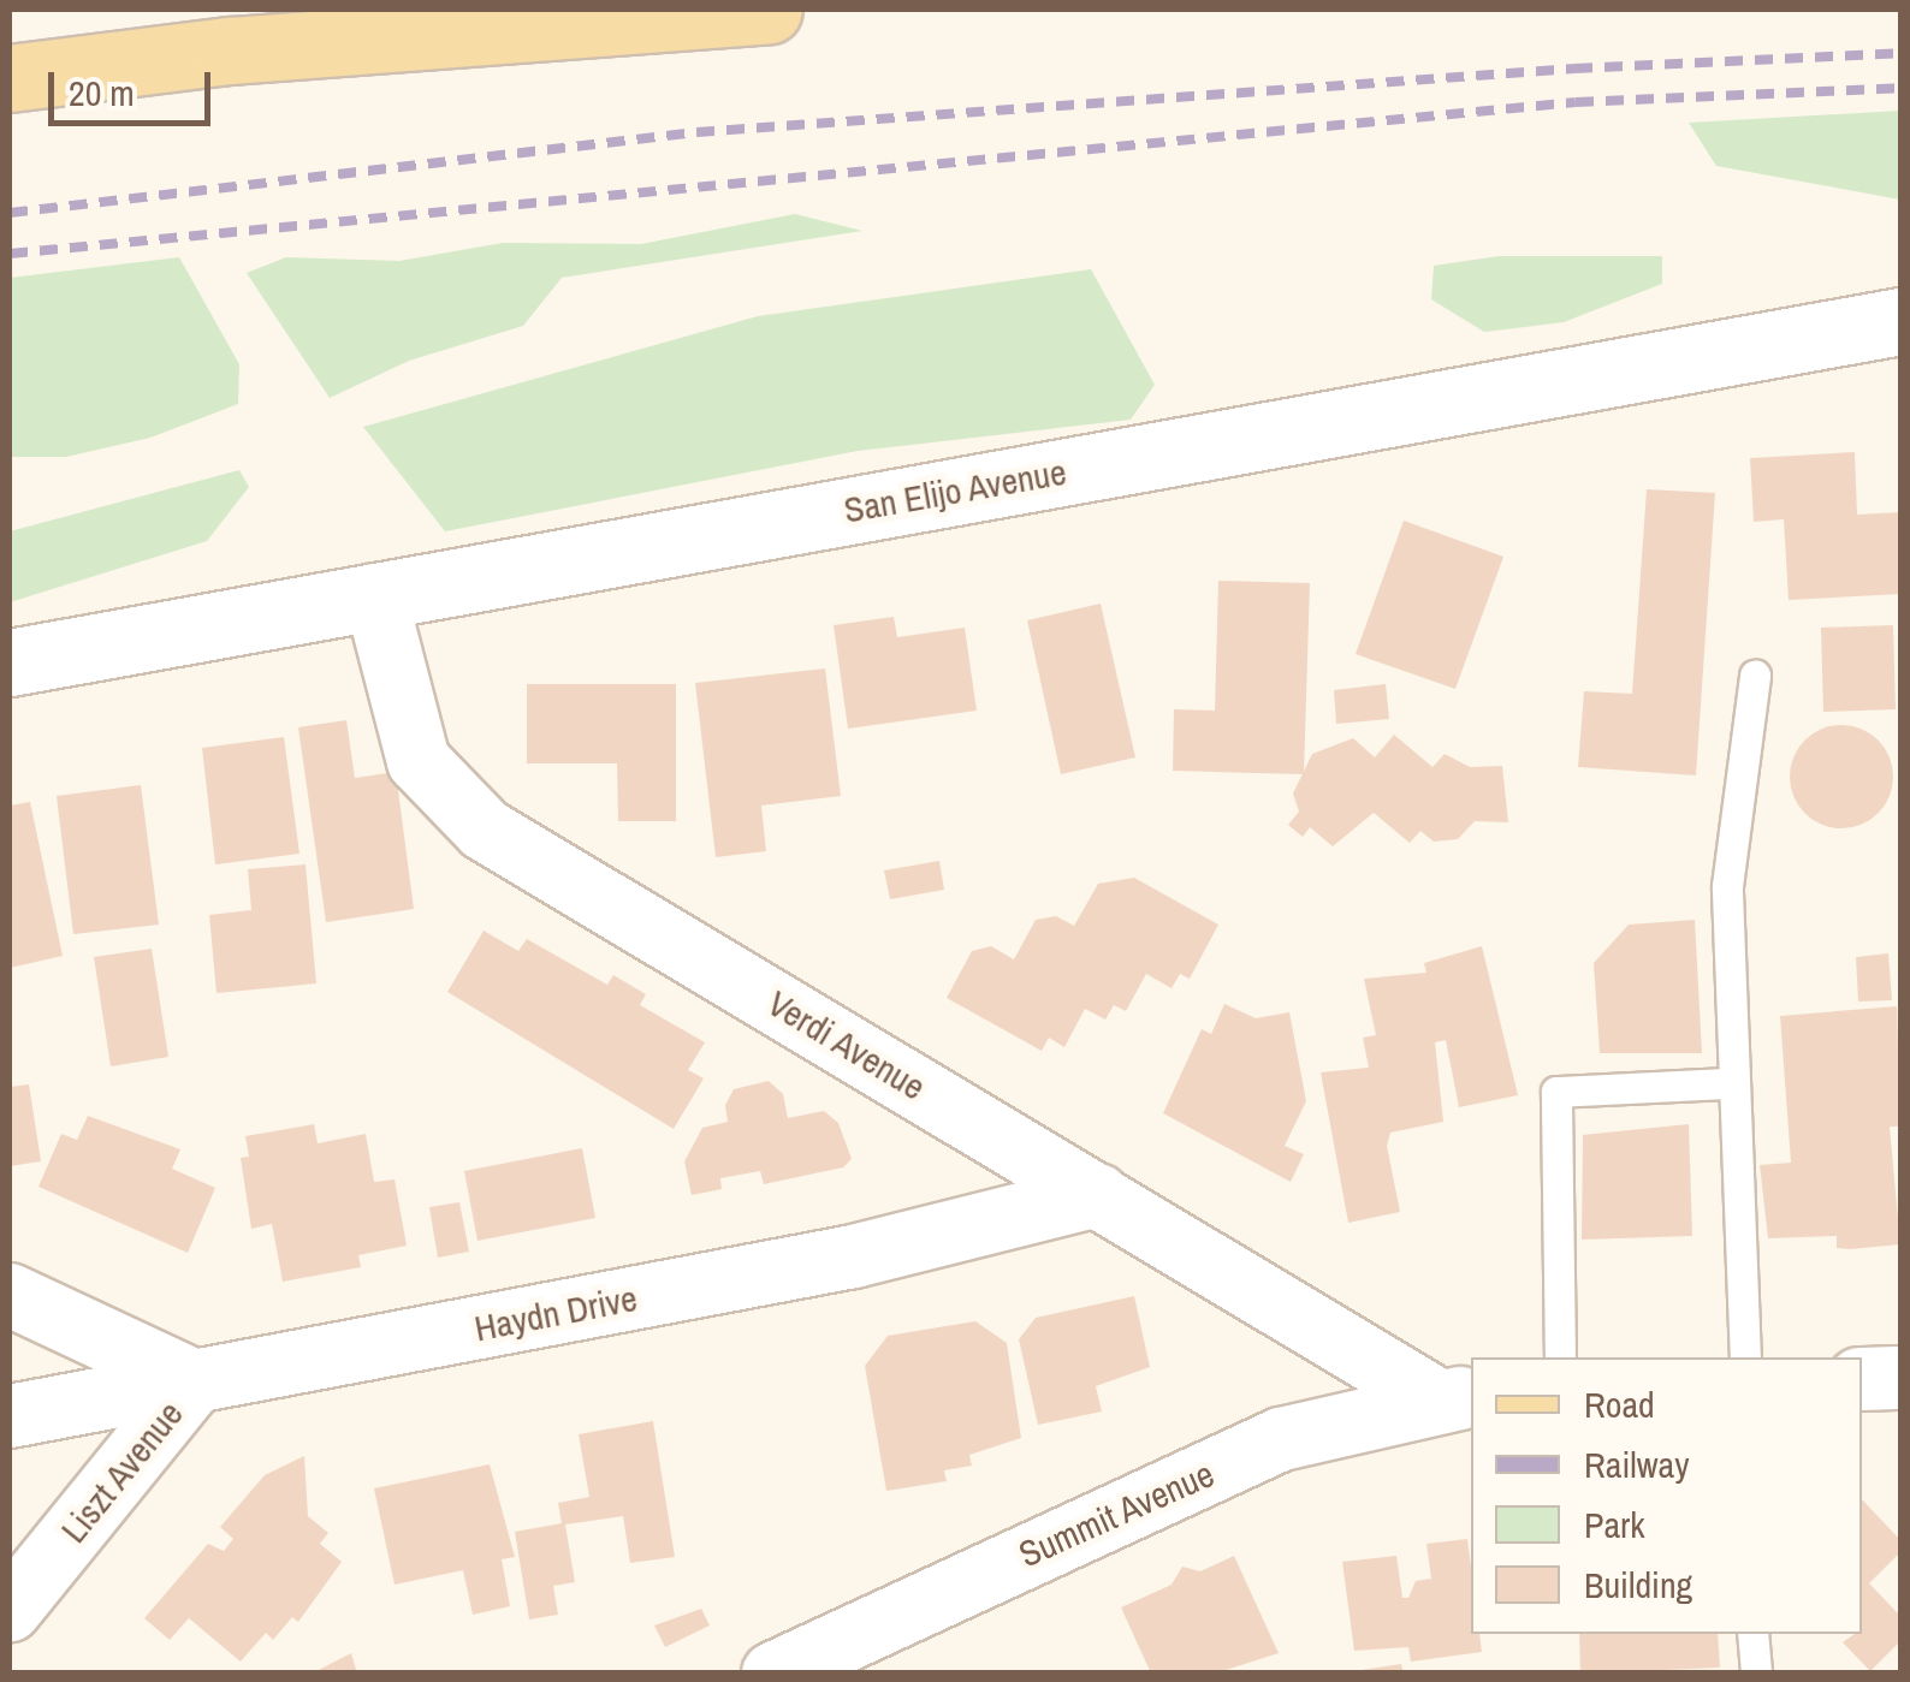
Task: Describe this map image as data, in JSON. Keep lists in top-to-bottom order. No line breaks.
{"streets":{"main road":["San Elijo Avenue"],"street":["Verdi Avenue","Haydn Drive","Liszt Avenue","Summit Avenue"]},"crossings":[["San Elijo Avenue","Verdi Avenue"],["Verdi Avenue","Haydn Drive"],["Verdi Avenue","Summit Avenue"],["Haydn Drive","Liszt Avenue"]],"legend":["Road","Railway","Park","Building"],"scale_bar":"20 m"}
